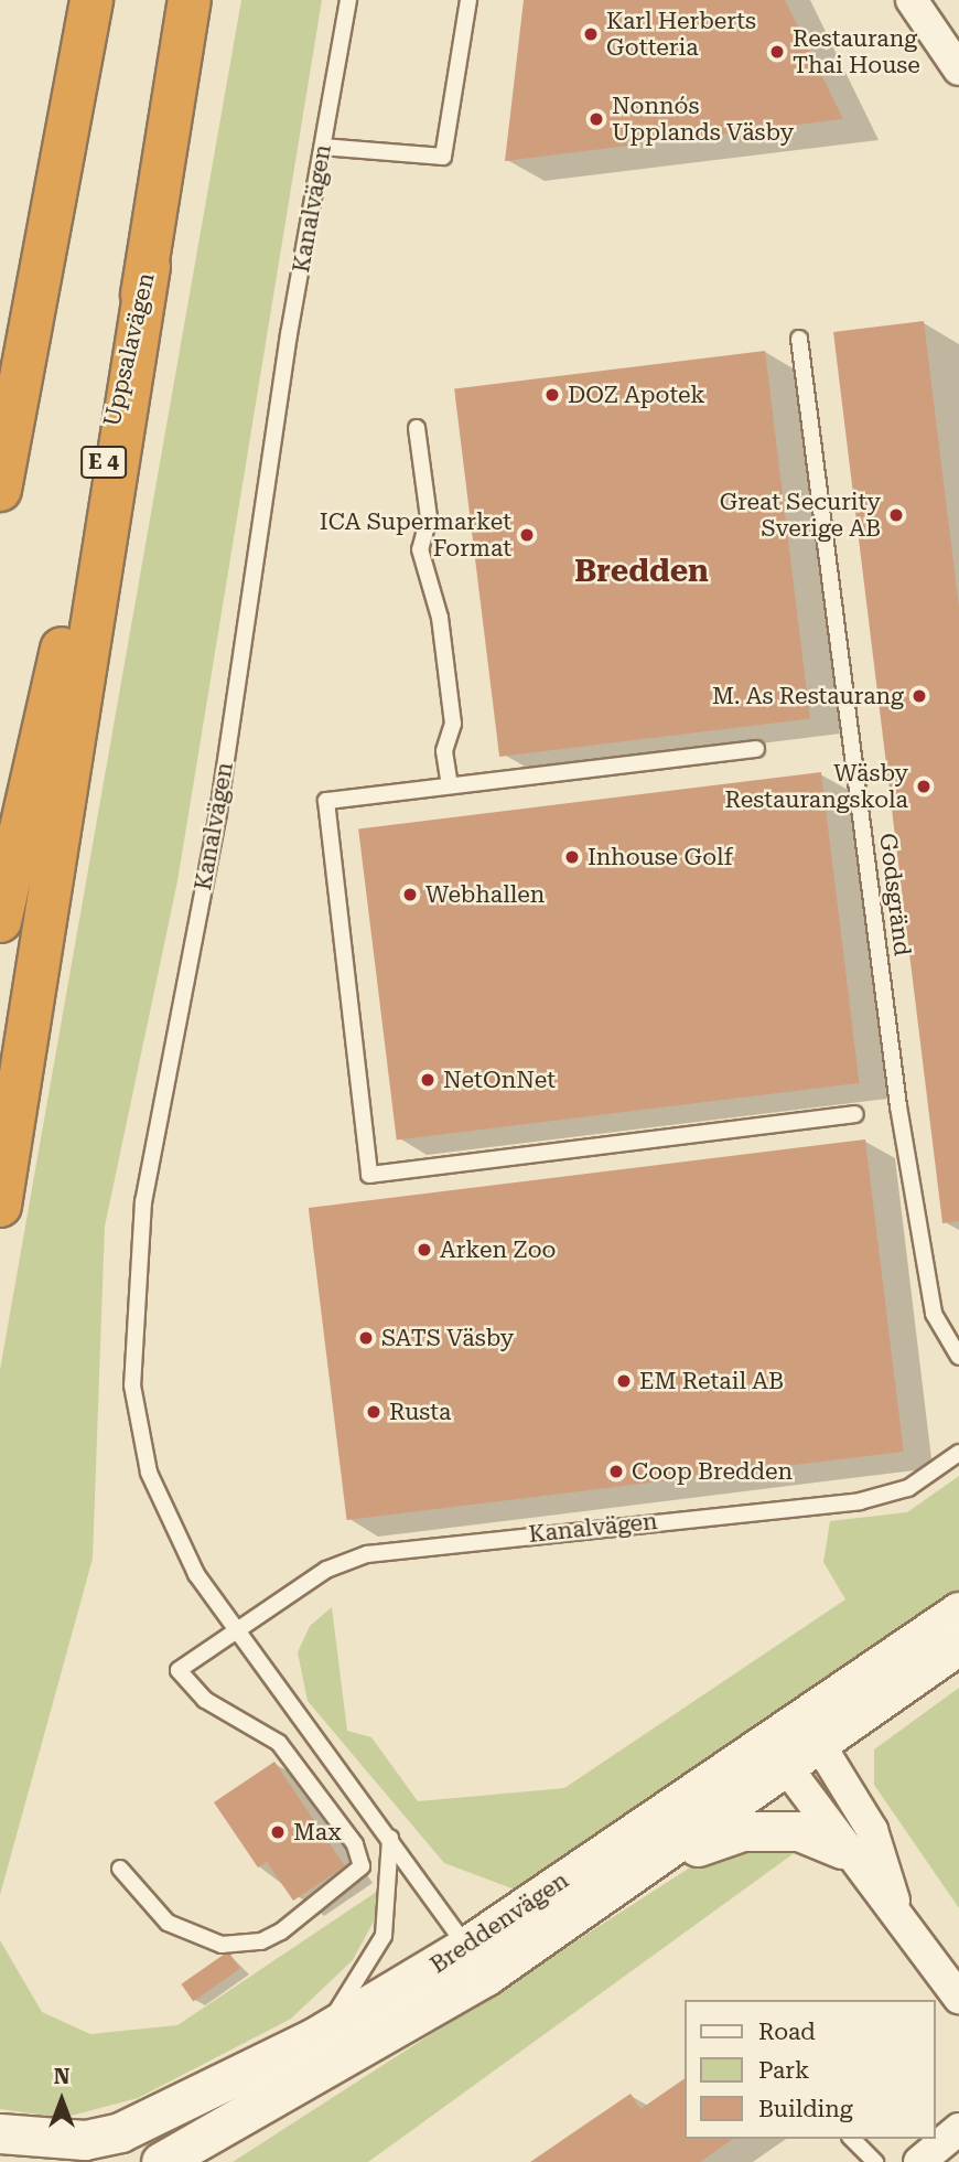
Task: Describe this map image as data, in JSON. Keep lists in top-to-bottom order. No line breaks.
{"streets":{"highway":["Uppsalavägen","E 4"],"street":["Breddenvägen"],"lane":["Kanalvägen","Godsgränd"]},"crossings":[["Kanalvägen","Breddenvägen"]],"districts":["Bredden"],"places":["Karl Herberts Gotteria","Restaurang Thai House","Nonno´s Upplands Väsby","DOZ Apotek","Great Security Sverige AB","ICA Supermarket Format","M. As Restaurang","Wäsby Restaurangskola","Inhouse Golf","Webhallen","NetOnNet","Arken Zoo","SATS Väsby","EM Retail AB","Rusta","Coop Bredden","Max"],"legend":["Road","Park","Building"],"north":"top"}
